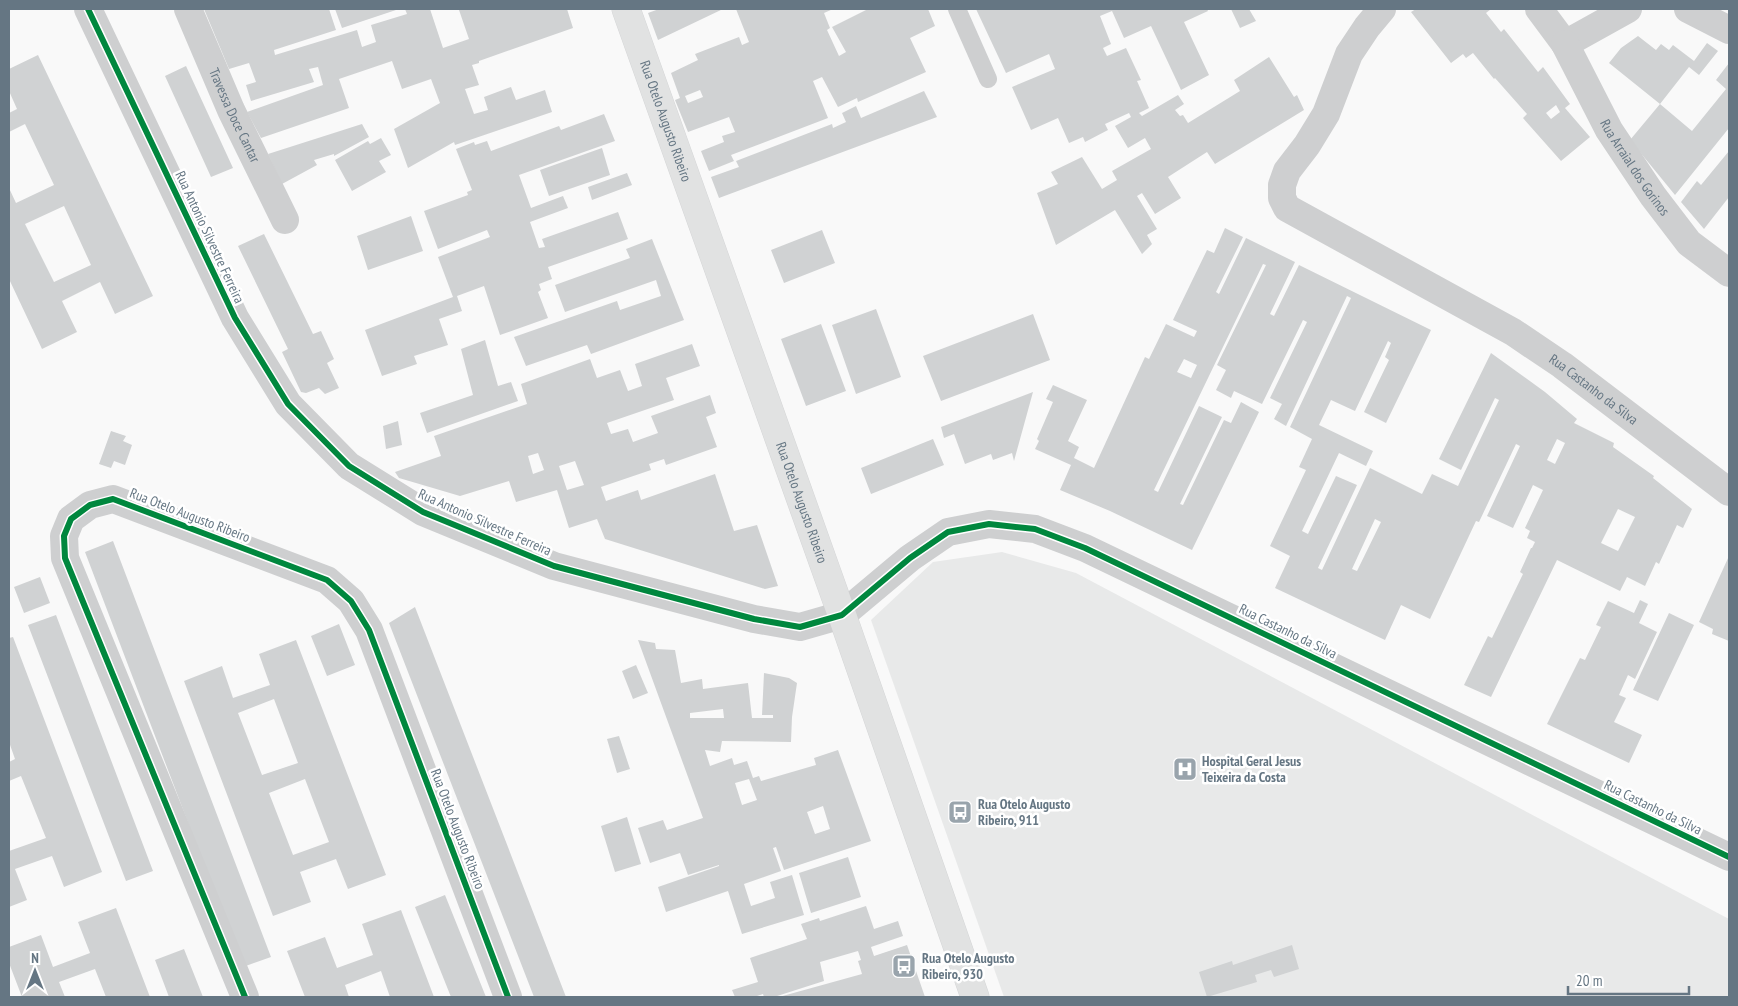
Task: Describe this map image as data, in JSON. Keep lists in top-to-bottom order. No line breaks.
{"streets":{"street":["Travessa Doce Cantar","Rua Otelo Augusto Ribeiro","Rua Arraial dos Gorinos","Rua Antonio Silvestre Ferreira","Rua Castanho da Silva"]},"crossings":[["Rua Otelo Augusto Ribeiro","Rua Antonio Silvestre Ferreira"],["Rua Otelo Augusto Ribeiro","Rua Castanho da Silva"],["Rua Antonio Silvestre Ferreira","Rua Castanho da Silva"]],"places":{"hospital":["Hospital Geral Jesus Teixeira da Costa"],"bus stop":["Rua Otelo Augusto Ribeiro, 911","Rua Otelo Augusto Ribeiro, 930"]},"scale_bar":"20 m","north":"top"}
